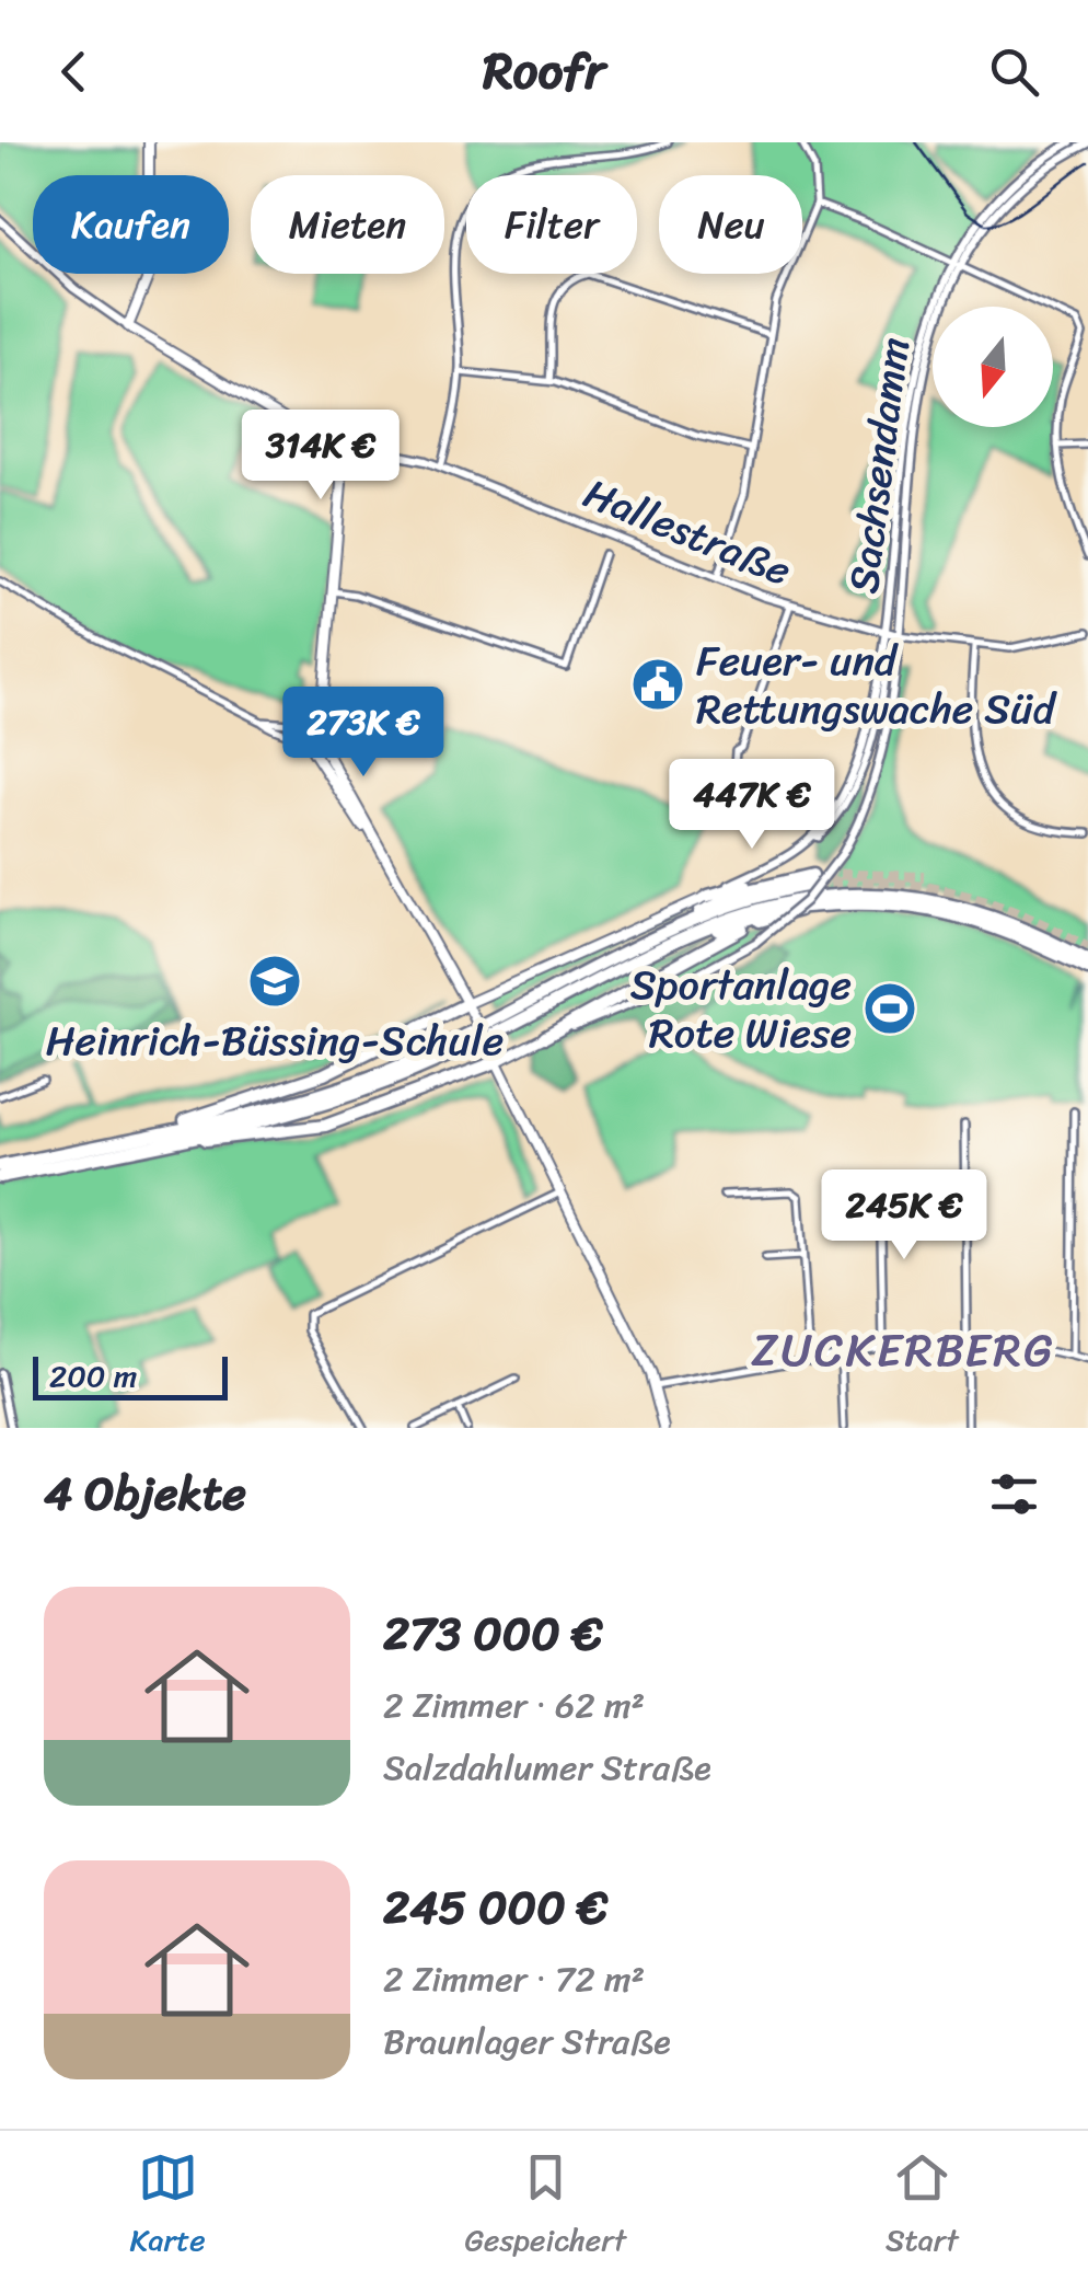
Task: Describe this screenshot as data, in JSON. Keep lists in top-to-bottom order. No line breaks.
{"streets":{"main road":["Sachsendamm"],"street":["Hallestraße"]},"crossings":[["Sachsendamm","Hallestraße"]],"districts":["ZUCKERBERG"],"places":{"public building":["Feuer- und Rettungswache Süd"],"school or university":["Heinrich-Büssing-Schule"],"sports":["Sportanlage Rote Wiese"]},"scale_bar":"200 m","north":"bottom","page":{"header":"Roofr","chip":["Kaufen","Mieten","Filter","Neu"],"price":["314K €","273K €","447K €","245K €"],"scale":"200 m","heading":"4 Objekte","list":[{"name":"273 000 €","note":"2 Zimmer · 62 m² · Salzdahlumer Straße"},{"name":"245 000 €","note":"2 Zimmer · 72 m² · Braunlager Straße"}],"tabs":["Karte","Gespeichert","Start"]}}
